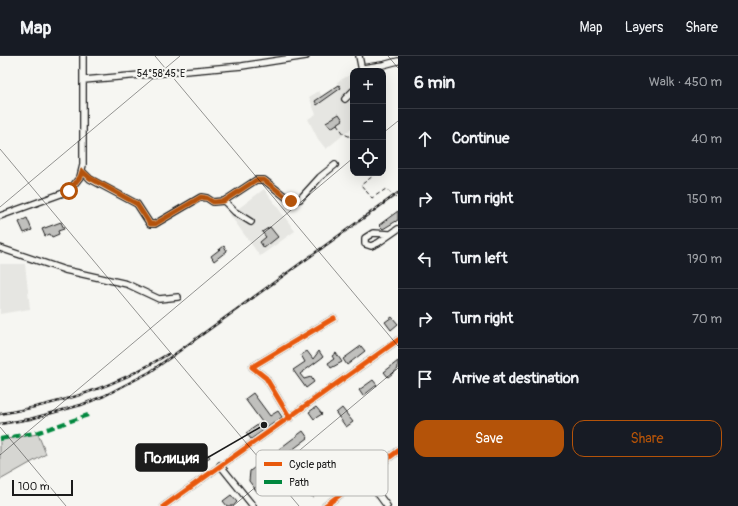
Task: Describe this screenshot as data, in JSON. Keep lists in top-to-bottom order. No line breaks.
{"places":["Полиция"],"legend":["Cycle path","Path"],"scale_bar":"100 m","page":{"header":"Map","nav":["Map","Layers","Share"],"heading":["6 min","Walk · 450 m"],"map_buttons":["+","−"],"list":[["Continue","40 m"],["Turn right","150 m"],["Turn left","190 m"],["Turn right","70 m"],"Arrive at destination"],"buttons":["Save","Share"],"scale":"100 m"},"coordinates":["54°58'45\"E"]}
